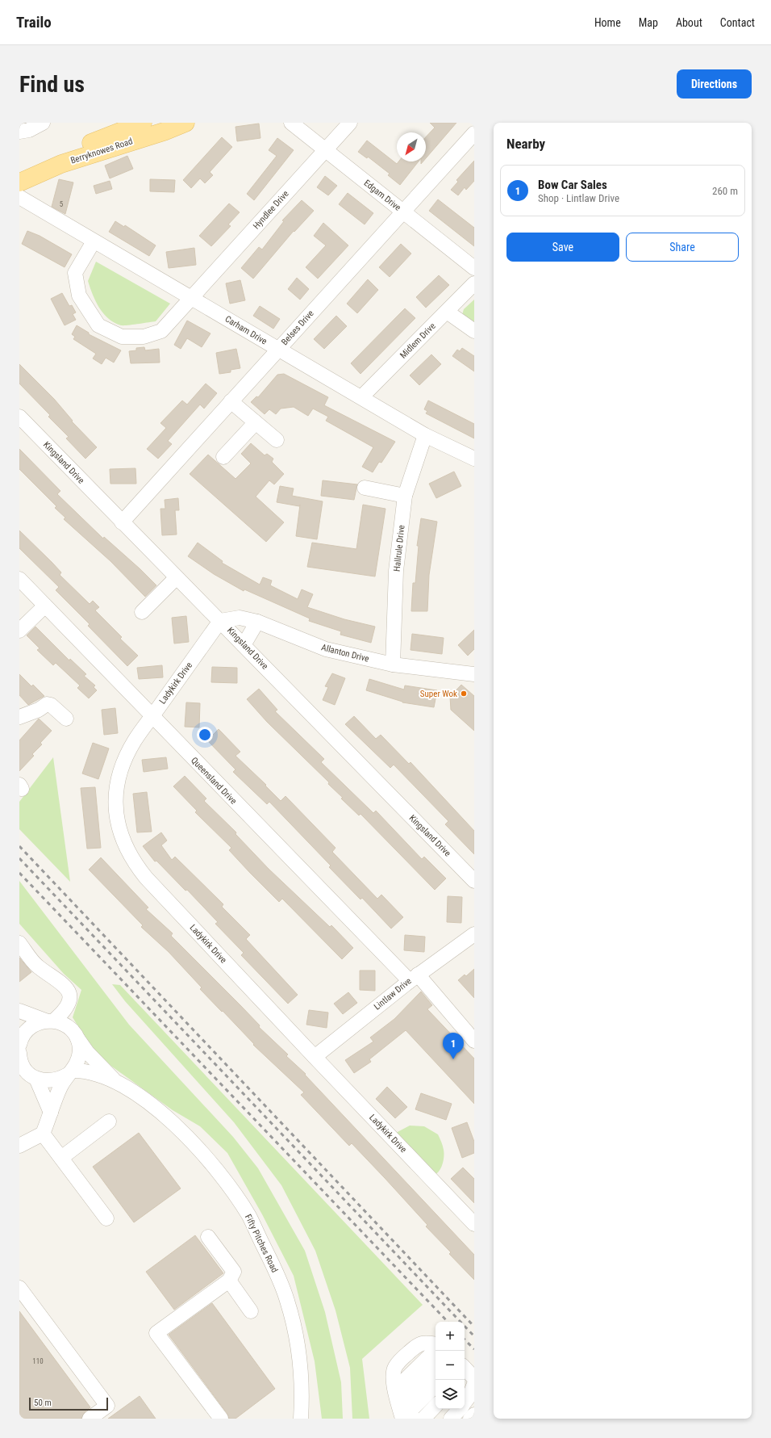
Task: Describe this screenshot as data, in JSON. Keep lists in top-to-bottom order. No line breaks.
{"streets":{"main road":["Berryknowes Road"],"street":["Edgam Drive","Hyndlee Drive","Belses Drive","Carham Drive","Midlem Drive","Kingsland Drive","Hallrule Drive","Allanton Drive","Ladykirk Drive","Queensland Drive","Lintlaw Drive","Fifty Pitches Road"]},"crossings":[["Edgam Drive","Hyndlee Drive"],["Edgam Drive","Belses Drive"],["Hyndlee Drive","Carham Drive"],["Belses Drive","Carham Drive"],["Belses Drive","Kingsland Drive"],["Carham Drive","Midlem Drive"],["Carham Drive","Hallrule Drive"],["Kingsland Drive","Allanton Drive"],["Kingsland Drive","Ladykirk Drive"],["Hallrule Drive","Allanton Drive"],["Allanton Drive","Ladykirk Drive"],["Ladykirk Drive","Queensland Drive"],["Ladykirk Drive","Lintlaw Drive"],["Queensland Drive","Lintlaw Drive"]],"places":["Super Wok"],"house_numbers":["5","110"],"scale_bar":"50 m","north":"bottom left","page":{"header":"Trailo","nav":["Home","Map","About","Contact"],"buttons":["Directions",["Save","Share"]],"title":"Find us","heading":"Nearby","list":[{"mark":"1","name":"Bow Car Sales","note":"Shop · Lintlaw Drive","value":"260 m"}],"pins":"1","map_buttons":["+","−"],"scale":"50 m"}}
